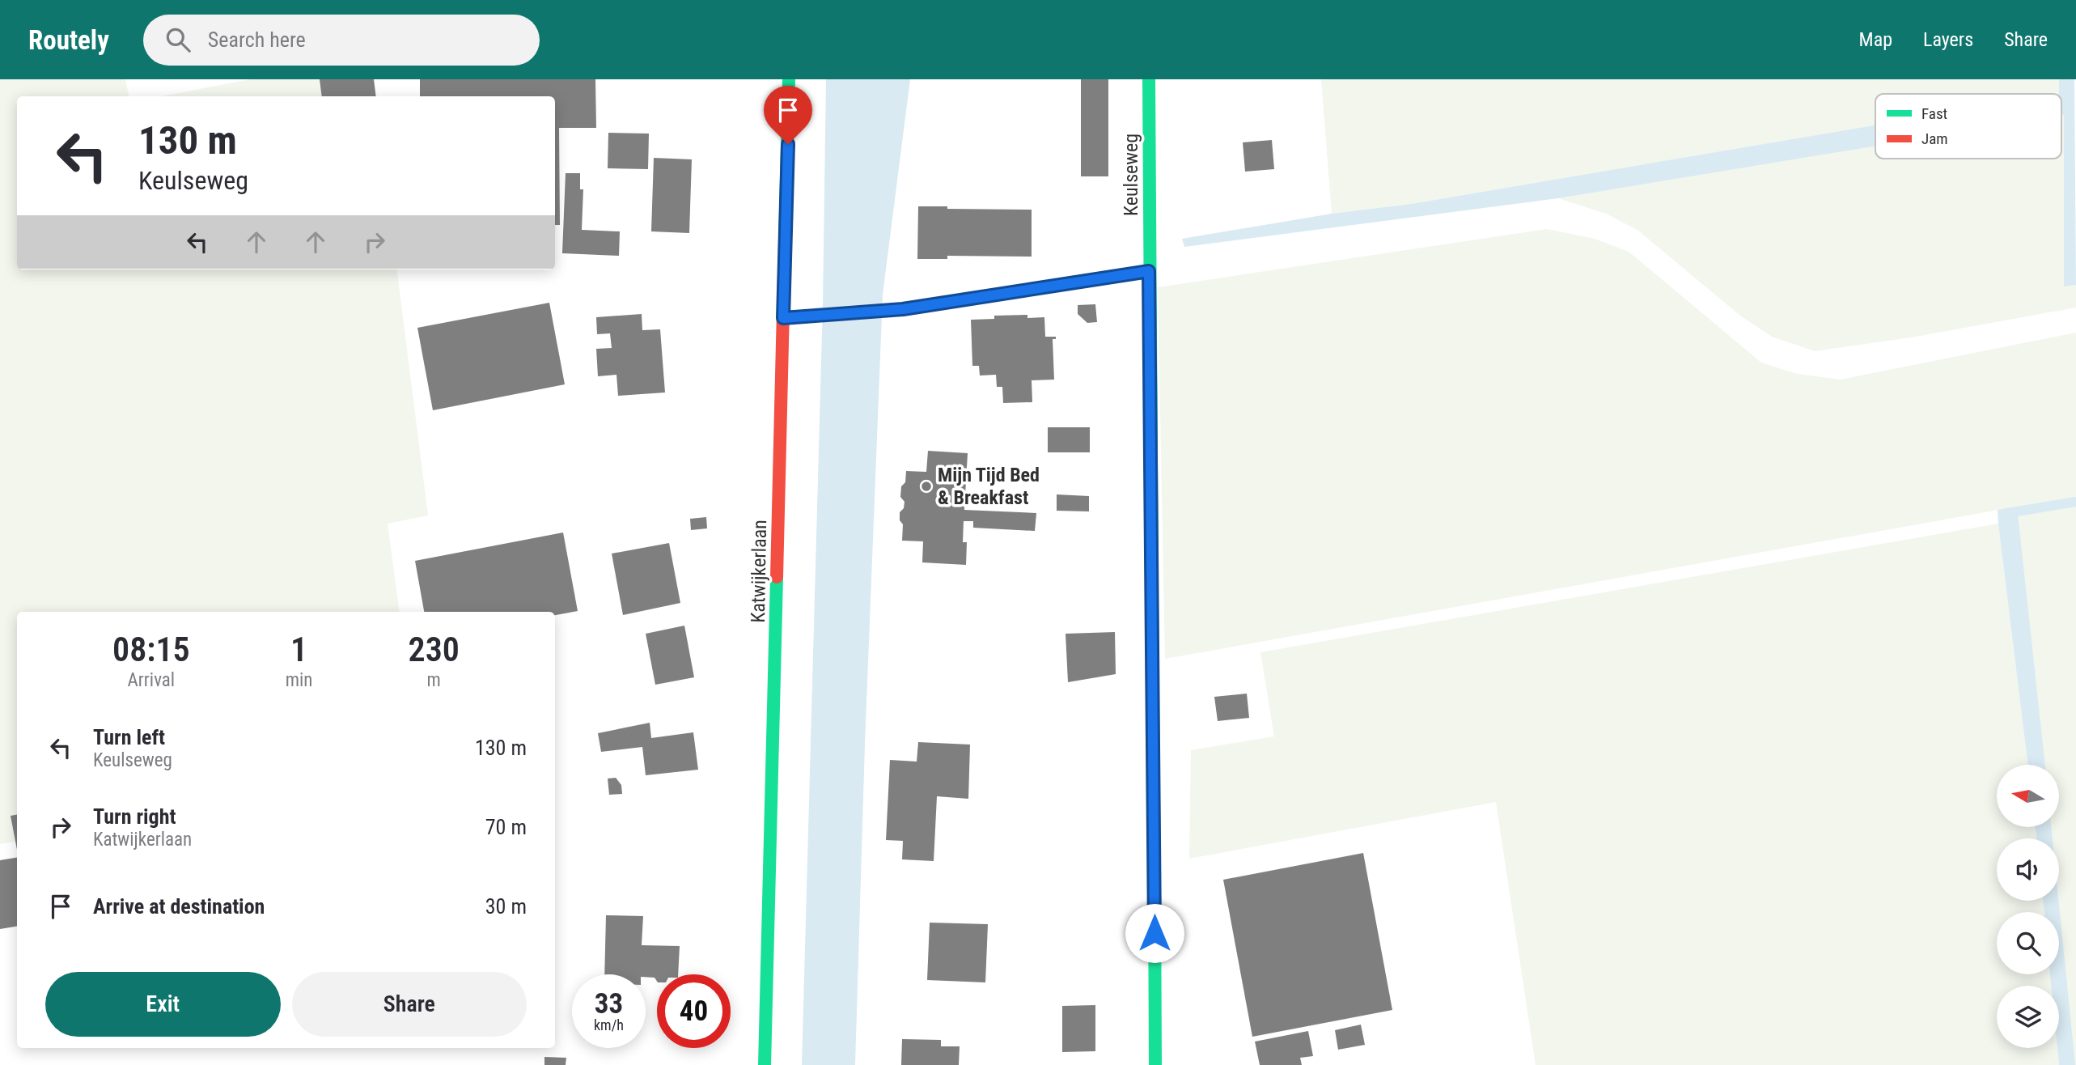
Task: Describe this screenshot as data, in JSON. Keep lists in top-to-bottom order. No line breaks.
{"streets":{"street":["Keulseweg","Katwijkerlaan"]},"places":["Mijn Tijd Bed & Breakfast"],"legend":["Fast","Jam"],"north":"left","page":{"header":"Routely","search":"Search here","nav":["Map","Layers","Share"],"turn":["130 m","Keulseweg"],"eta":["08:15","Arrival","1","min","230","m"],"list":[{"name":"Turn left","note":"Keulseweg","value":"130 m"},{"name":"Turn right","note":"Katwijkerlaan","value":"70 m"},{"name":"Arrive at destination","value":"30 m"}],"buttons":["Exit","Share"],"speed":"33 km/h","limit":"40"}}
